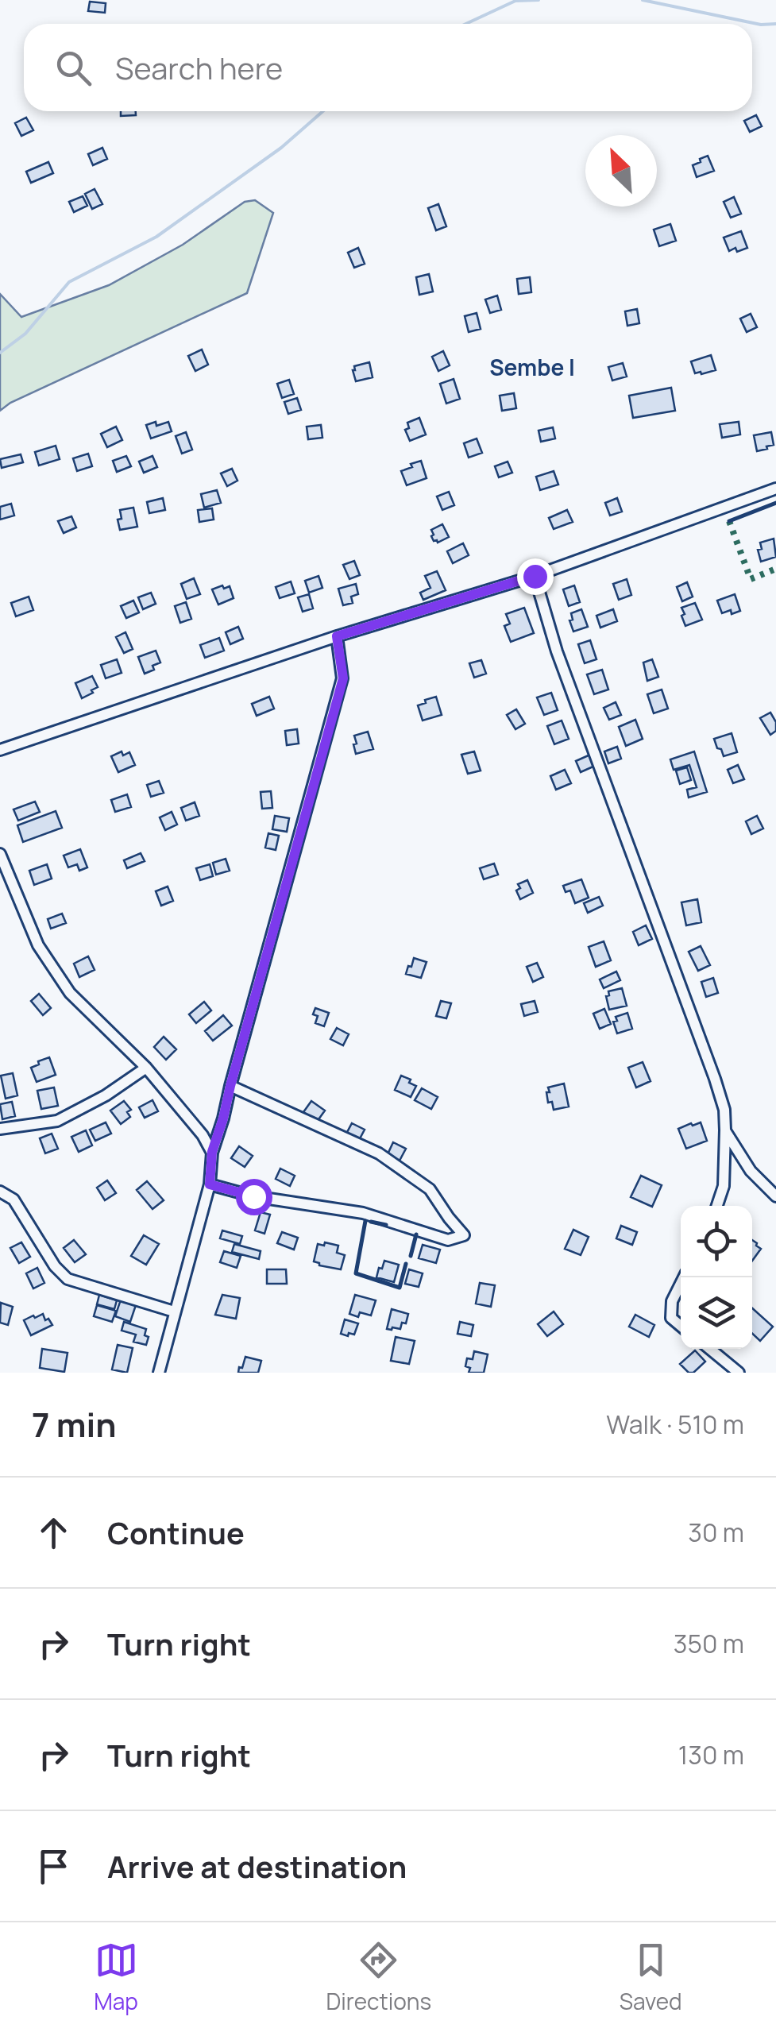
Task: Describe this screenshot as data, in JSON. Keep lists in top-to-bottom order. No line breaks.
{"districts":["Sembe I"],"north":"top left","page":{"search":"Search here","heading":["7 min","Walk · 510 m"],"list":[["Continue","30 m"],["Turn right","350 m"],["Turn right","130 m"],"Arrive at destination"],"nav":["Map","Directions","Saved"]}}
